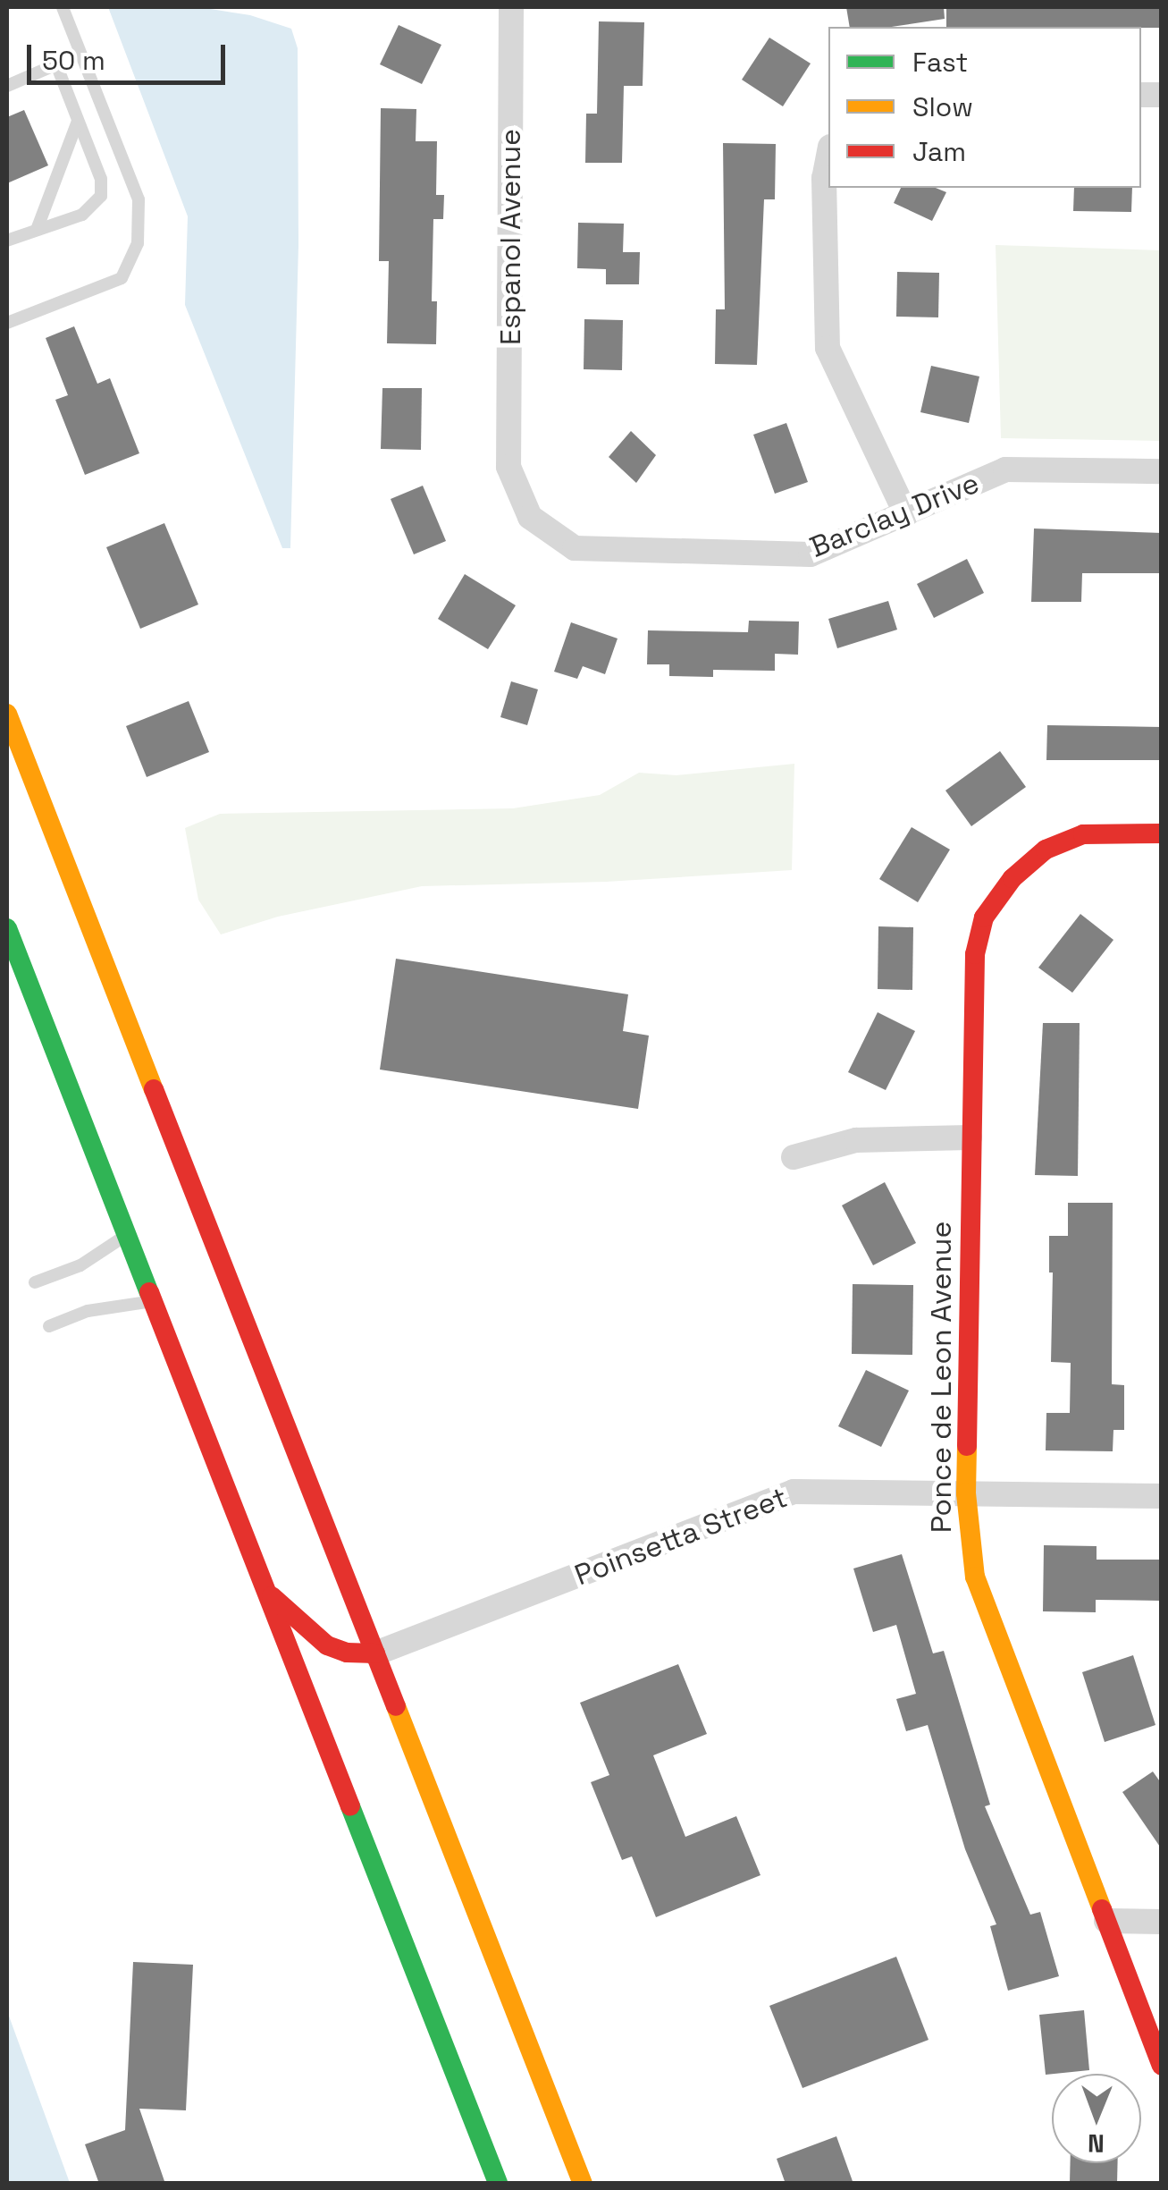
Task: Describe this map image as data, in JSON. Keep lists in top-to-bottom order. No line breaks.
{"streets":{"main road":["Ponce de Leon Avenue"],"street":["Espanol Avenue","Barclay Drive","Poinsetta Street"]},"crossings":[["Espanol Avenue","Barclay Drive"],["Ponce de Leon Avenue","Poinsetta Street"]],"legend":["Fast","Slow","Jam"],"scale_bar":"50 m","north":"bottom"}
